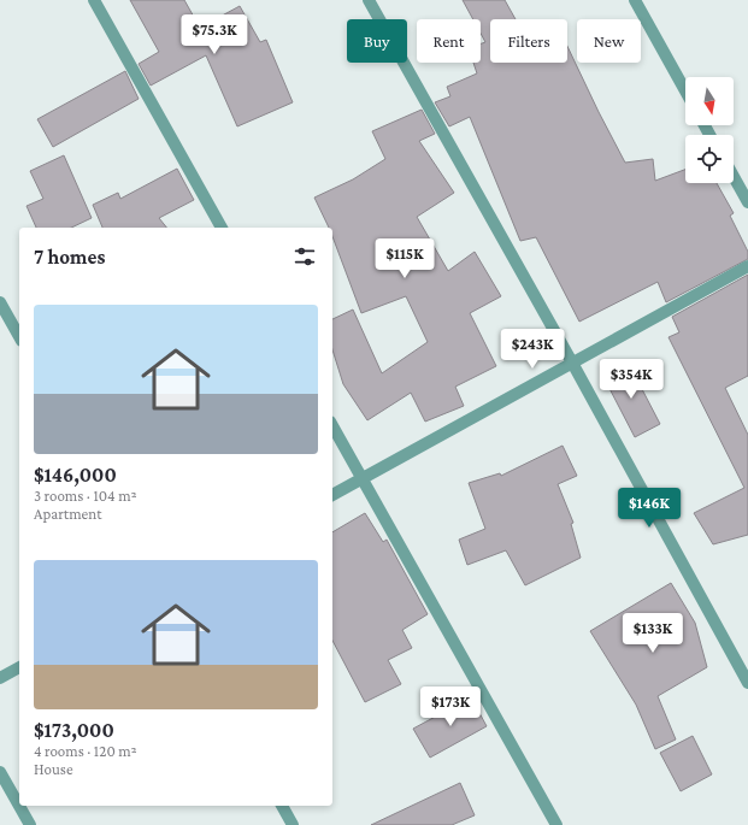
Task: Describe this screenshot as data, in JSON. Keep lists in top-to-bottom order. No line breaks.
{"north":"bottom","page":{"price":["$75.3K","$115K","$243K","$354K","$146K","$133K","$173K"],"chip":["Buy","Rent","Filters","New"],"heading":"7 homes","list":[{"name":"$146,000","note":"3 rooms · 104 m² · Apartment"},{"name":"$173,000","note":"4 rooms · 120 m² · House"}]}}
